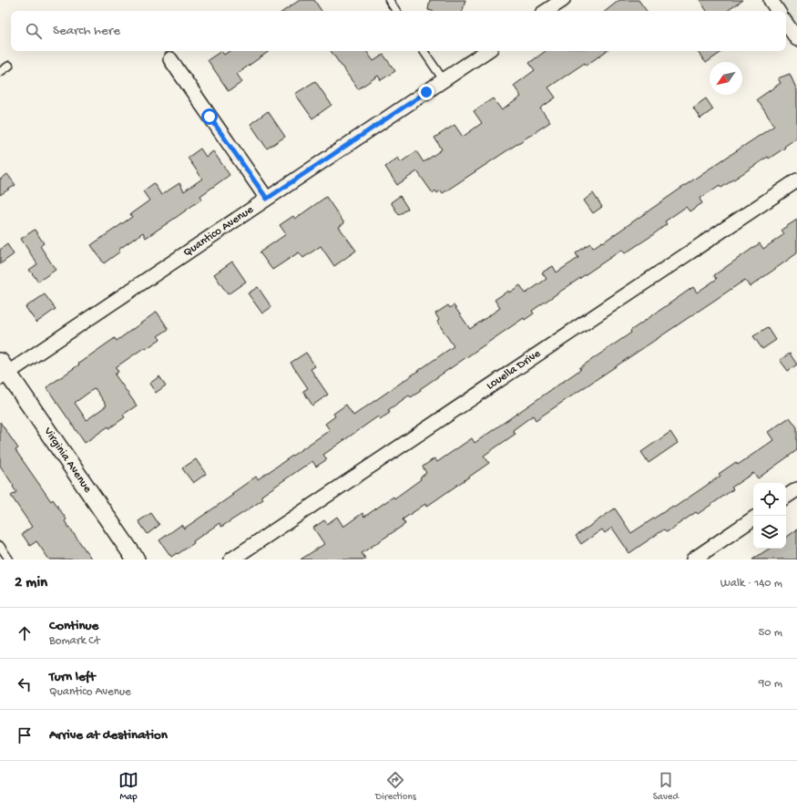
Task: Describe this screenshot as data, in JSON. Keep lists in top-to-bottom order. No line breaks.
{"streets":{"street":["Quantico Avenue","Louella Drive","Virginia Avenue"]},"crossings":[["Quantico Avenue","Virginia Avenue"]],"north":"bottom left","page":{"search":"Search here","heading":["2 min","Walk · 140 m"],"list":[["Continue","Bomark Ct","50 m"],["Turn left","Quantico Avenue","90 m"],"Arrive at destination"],"nav":["Map","Directions","Saved"]}}
